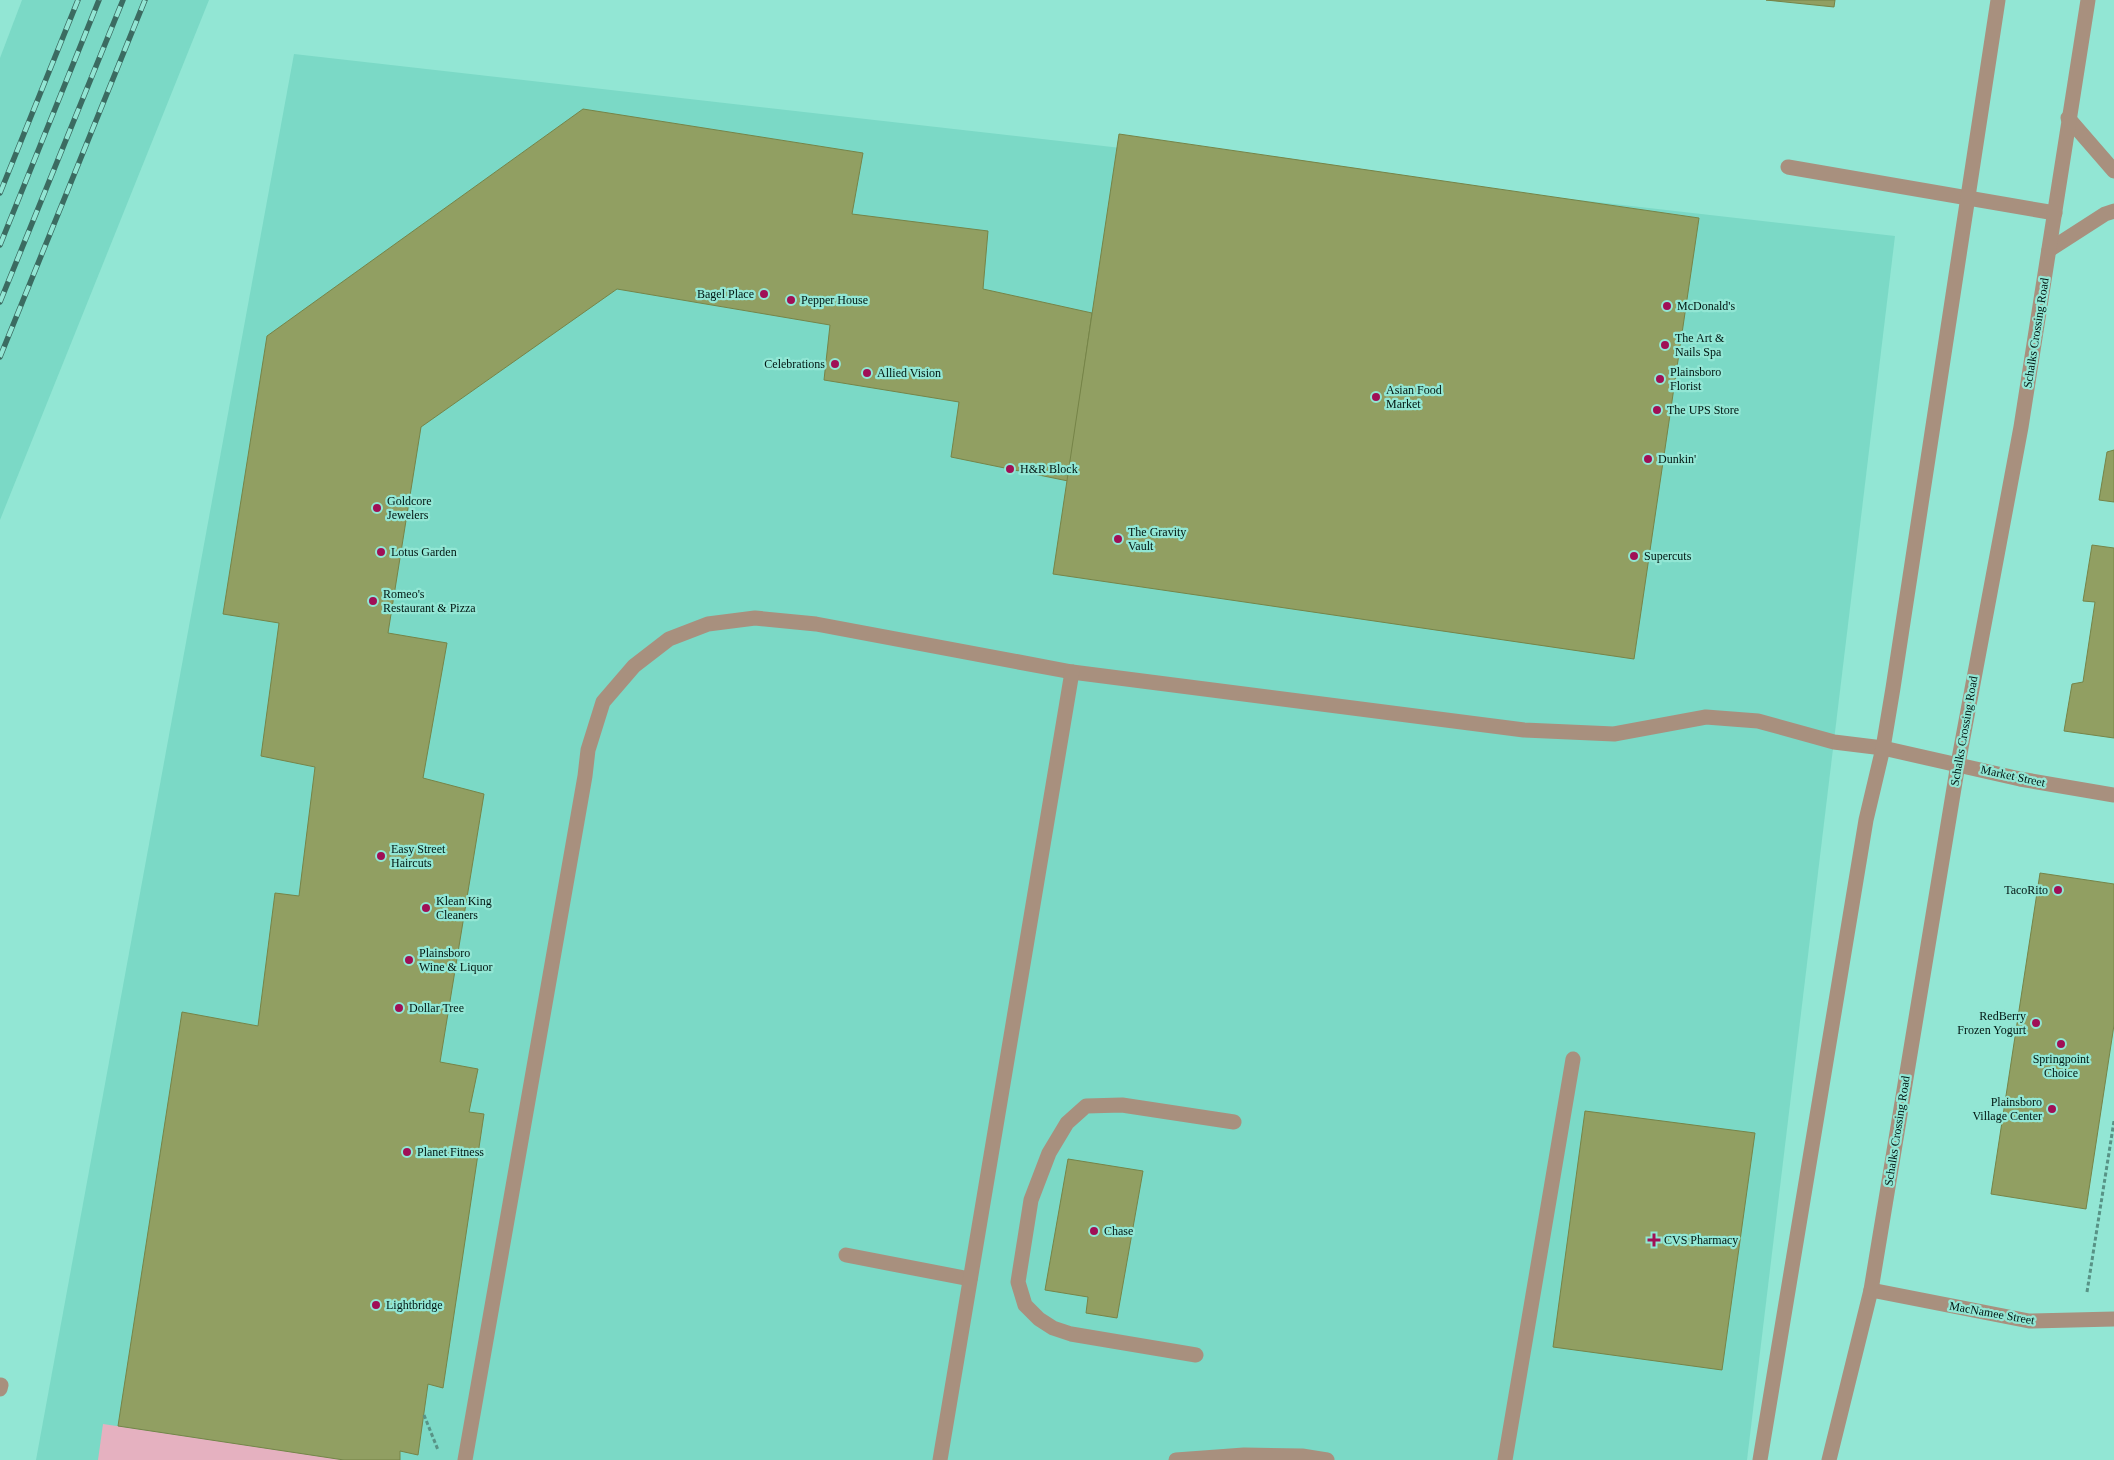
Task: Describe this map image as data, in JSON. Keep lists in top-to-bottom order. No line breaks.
{"streets":{"street":["Schalks Crossing Road","Market Street","MacNamee Street"]},"crossings":[["Schalks Crossing Road","Market Street"],["Schalks Crossing Road","MacNamee Street"]],"places":{"other":["Bagel Place","Pepper House","McDonald's","The Art & Nails Spa","Celebrations","Allied Vision","Plainsboro Florist","Asian Food Market","The UPS Store","Dunkin'","H&R Block","Goldcore Jewelers","The Gravity Vault","Lotus Garden","Supercuts","Romeo's Restaurant & Pizza","Easy Street Haircuts","TacoRito","Klean King Cleaners","Plainsboro Wine & Liquor","Dollar Tree","RedBerry Frozen Yogurt","Springpoint Choice","Plainsboro Village Center","Planet Fitness","Chase","Lightbridge"],"health":["CVS Pharmacy"]}}
